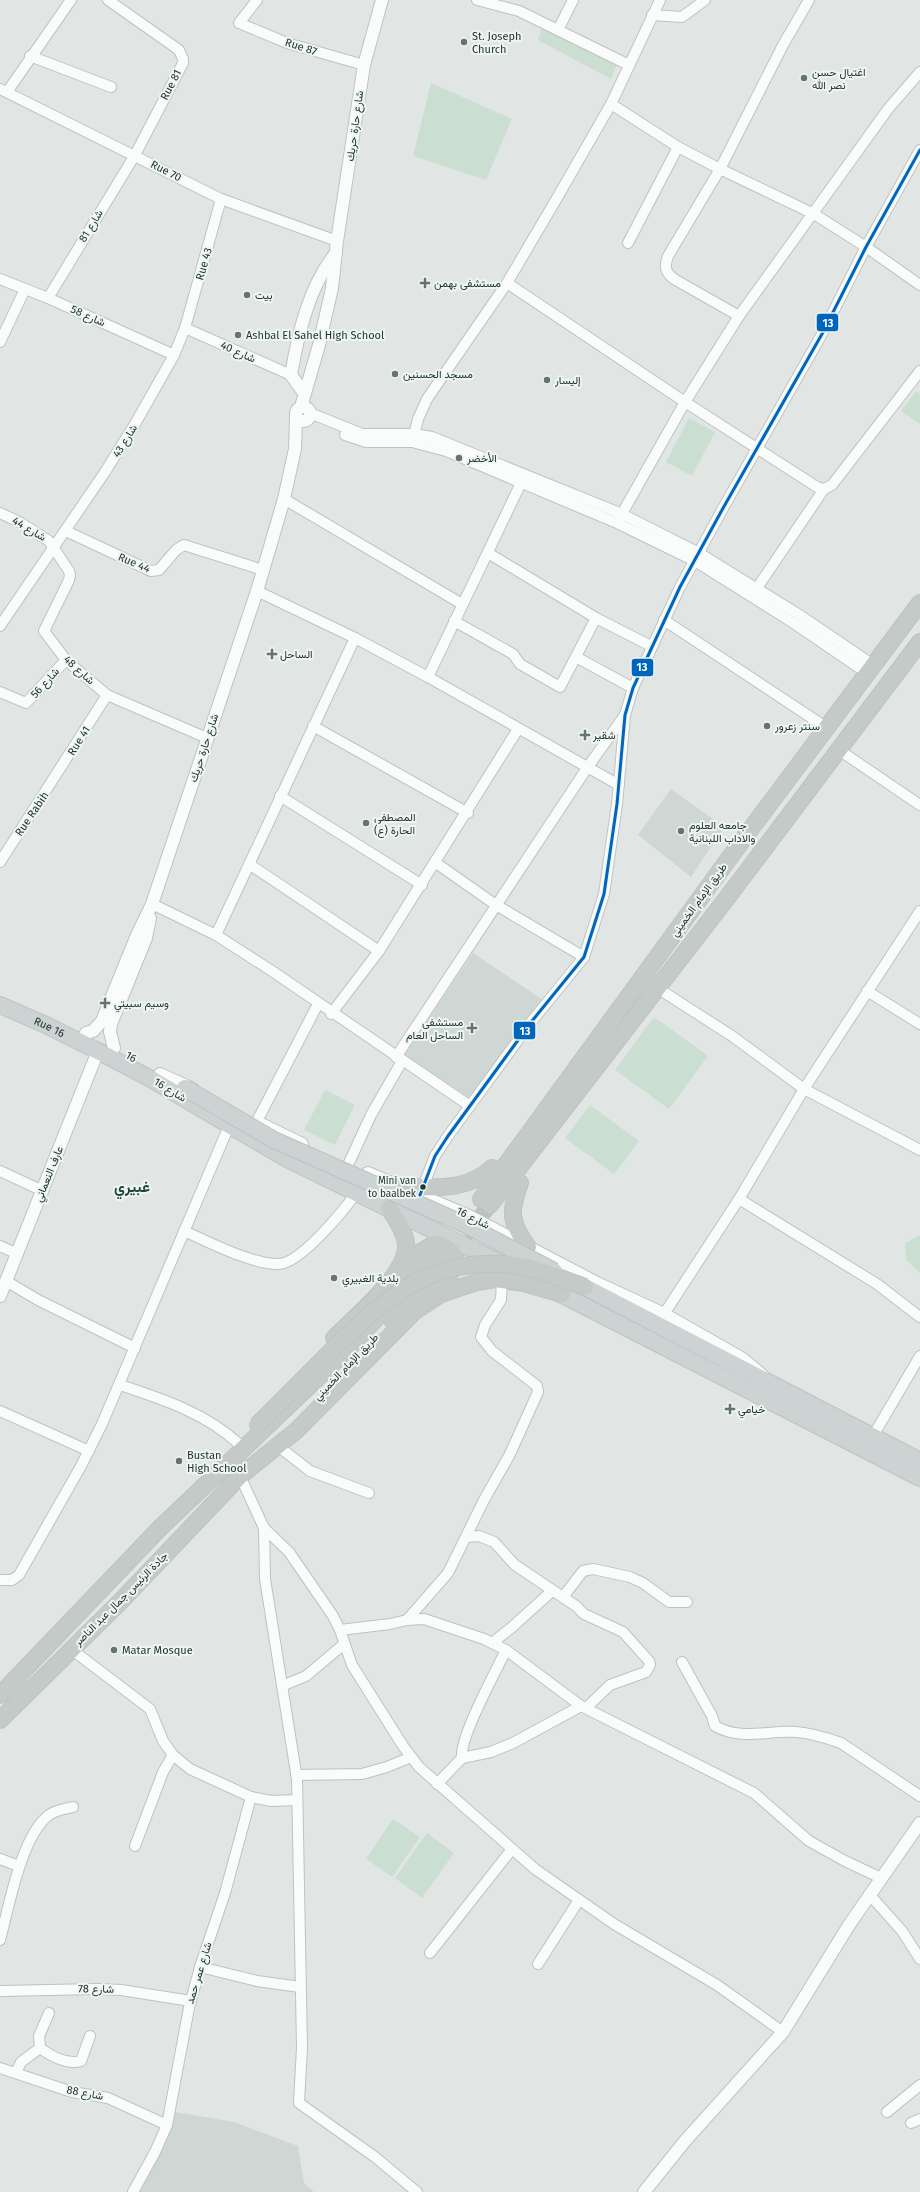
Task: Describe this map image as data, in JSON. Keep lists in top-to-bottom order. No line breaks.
{"streets":{"highway":["طريق الإمام الخميني","جادة الرئيس جمال عبد الناصر"],"main road":["Rue 16","16","شارع 16"],"street":["Rue 87","Rue 81","شارع حارة حريك","Rue 70","شارع 81","Rue 43","شارع 58","شارع 40","شارع 43","شارع 44","Rue 44","شارع 48","شارع 56","Rue 41","Rue Rabih","عارف النعماني","شارع عمر حمد","شارع 78","شارع 88"]},"crossings":[["Rue 87","شارع حارة حريك"],["Rue 81","Rue 70"],["Rue 81","شارع 81"],["شارع حارة حريك","Rue 70"],["شارع حارة حريك","شارع 40"],["شارع حارة حريك","Rue 44"],["شارع حارة حريك","شارع 48"],["Rue 70","شارع 81"],["Rue 70","Rue 43"],["شارع 81","شارع 58"],["Rue 43","شارع 40"],["Rue 43","شارع 43"],["شارع 58","شارع 43"],["شارع 40","شارع 43"],["شارع 43","شارع 44"],["شارع 43","Rue 44"],["شارع 43","شارع 48"],["شارع 44","شارع 48"],["شارع 48","شارع 56"],["شارع 48","Rue 41"],["Rue 41","Rue Rabih"],["طريق الإمام الخميني","جادة الرئيس جمال عبد الناصر"],["Rue 16","16"],["Rue 16","شارع 16"],["Rue 16","عارف النعماني"],["16","شارع 16"],["16","عارف النعماني"],["شارع 16","عارف النعماني"],["شارع عمر حمد","شارع 78"],["شارع عمر حمد","شارع 88"]],"districts":["غبيري"],"places":{"other":["St. Joseph Church","اغتيال حسن نصر الله","بيت","Ashbal El Sahel High School","مسجد الحسنين","إليسار","الأخضر","سنتر زعرور","المصطفى الحارة (ع)","جامعه العلوم والاداب اللبنانية","Mini van to baalbek","بلدية الغبيري","Bustan High School","Matar Mosque"],"health":["مستشفى بهمن","الساحل","شقير","وسيم سبيتي","مستشفى الساحل العام","خيامي"]},"lines":["transit line 13"]}
